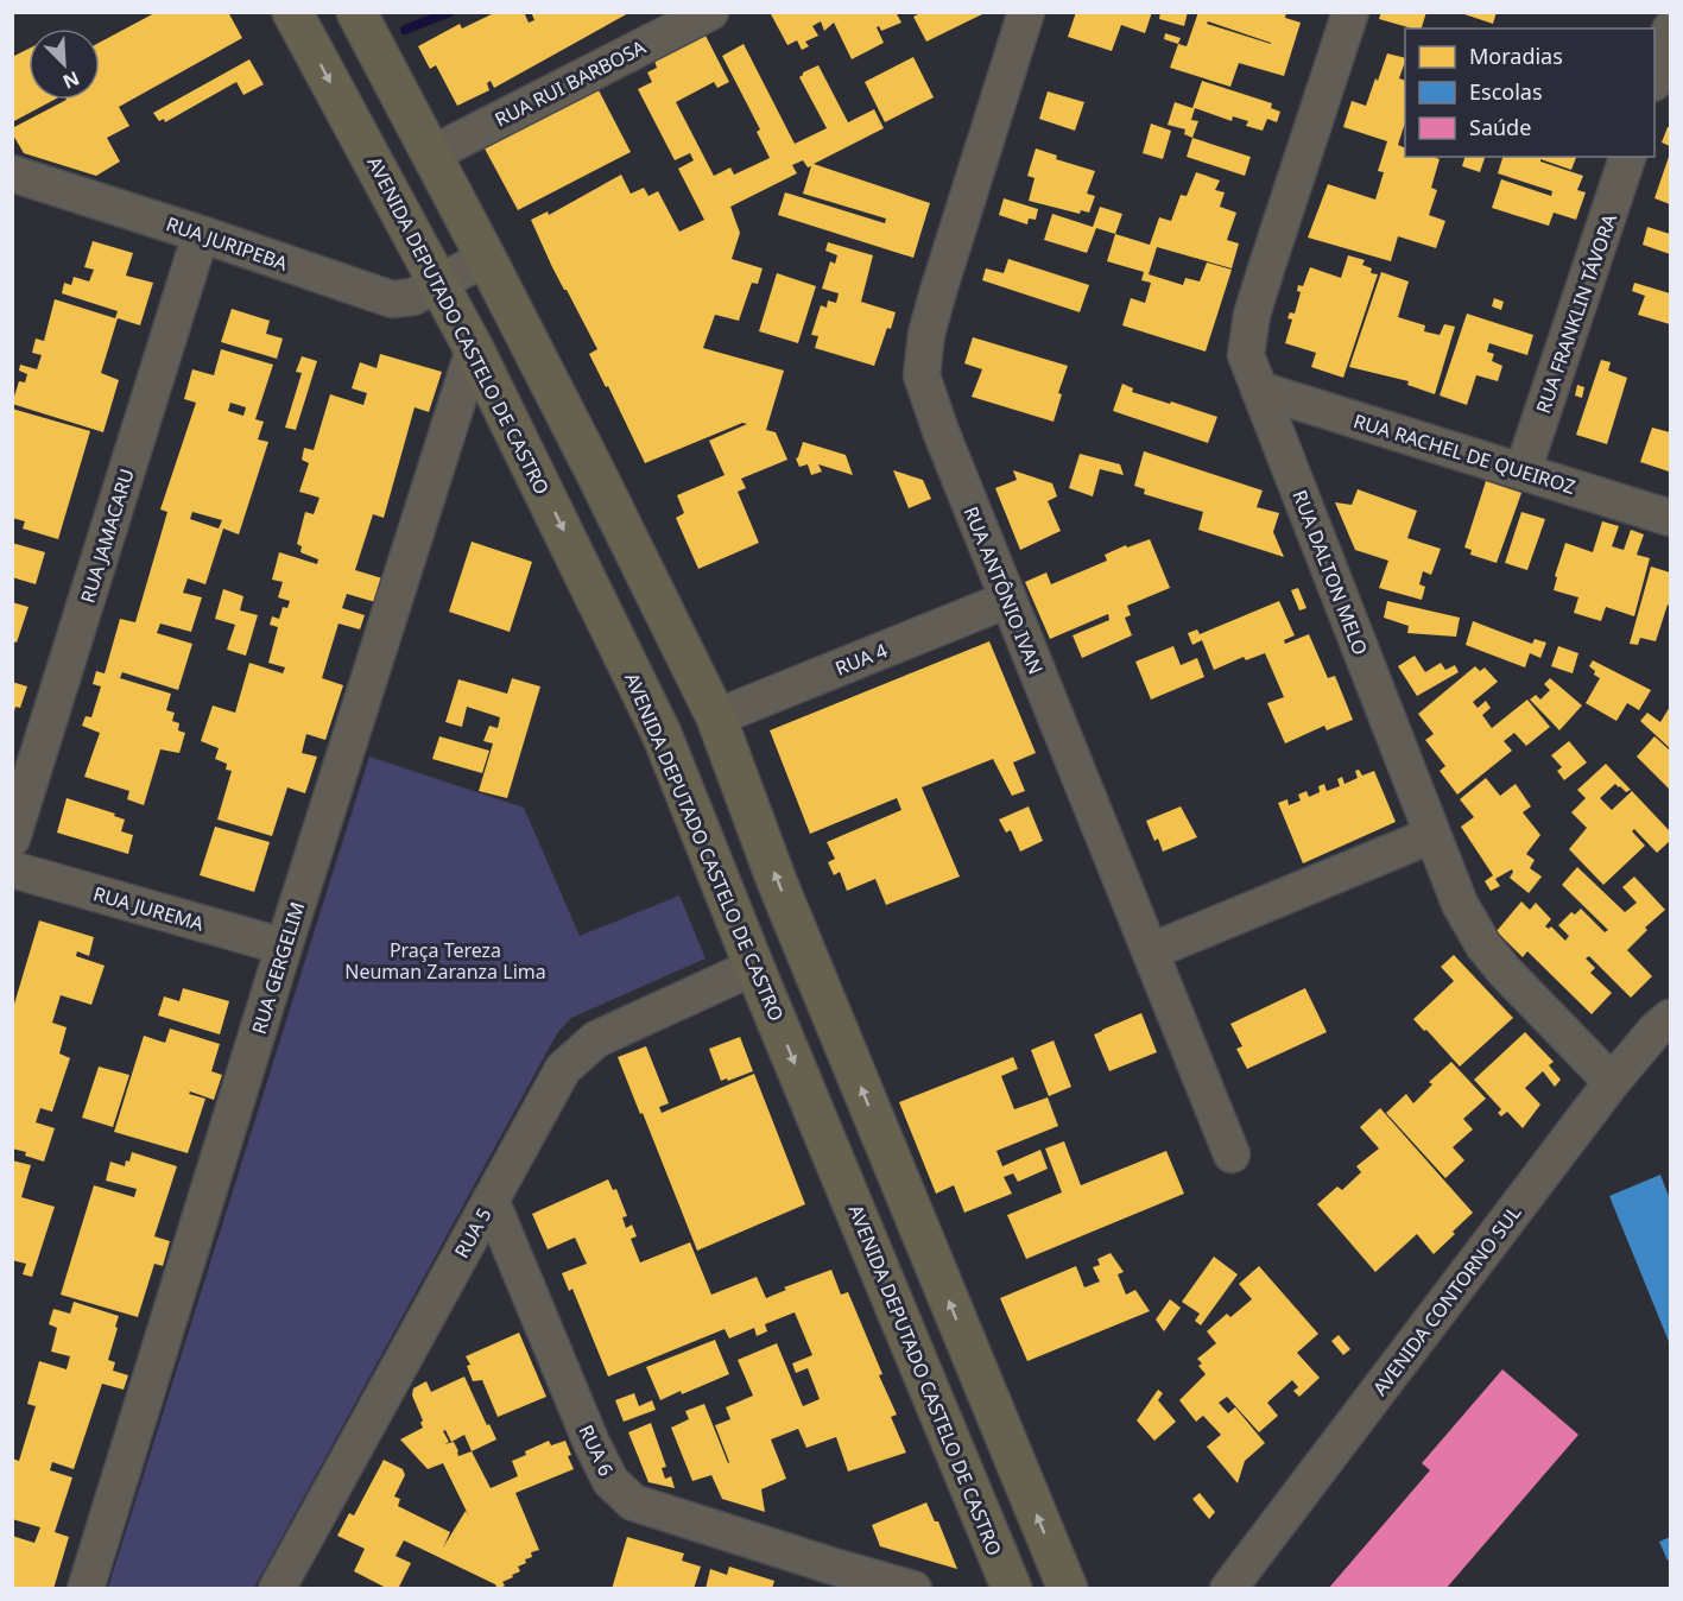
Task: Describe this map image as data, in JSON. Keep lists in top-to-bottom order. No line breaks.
{"streets":{"main road":["AVENIDA DEPUTADO CASTELO DE CASTRO"],"street":["RUA RUI BARBOSA","RUA JURIPEBA","RUA FRANKLIN TÁVORA","RUA RACHEL DE QUEIROZ","RUA JAMACARU","RUA DALTON MELO","RUA ANTÔNIO IVAN","RUA 4","RUA JUREMA","RUA GERGELIM","RUA 5","AVENIDA CONTORNO SUL","RUA 6"]},"crossings":[["RUA JURIPEBA","AVENIDA DEPUTADO CASTELO DE CASTRO"],["RUA JURIPEBA","RUA JAMACARU"],["RUA FRANKLIN TÁVORA","RUA RACHEL DE QUEIROZ"],["AVENIDA DEPUTADO CASTELO DE CASTRO","RUA GERGELIM"],["AVENIDA DEPUTADO CASTELO DE CASTRO","RUA 5"],["RUA RACHEL DE QUEIROZ","RUA DALTON MELO"],["RUA DALTON MELO","AVENIDA CONTORNO SUL"],["RUA ANTÔNIO IVAN","RUA 4"],["RUA JUREMA","RUA GERGELIM"],["RUA 5","RUA 6"]],"parks":["Praça Tereza Neuman Zaranza Lima"],"legend":["Moradias","Escolas","Saúde"],"north":"bottom right"}
